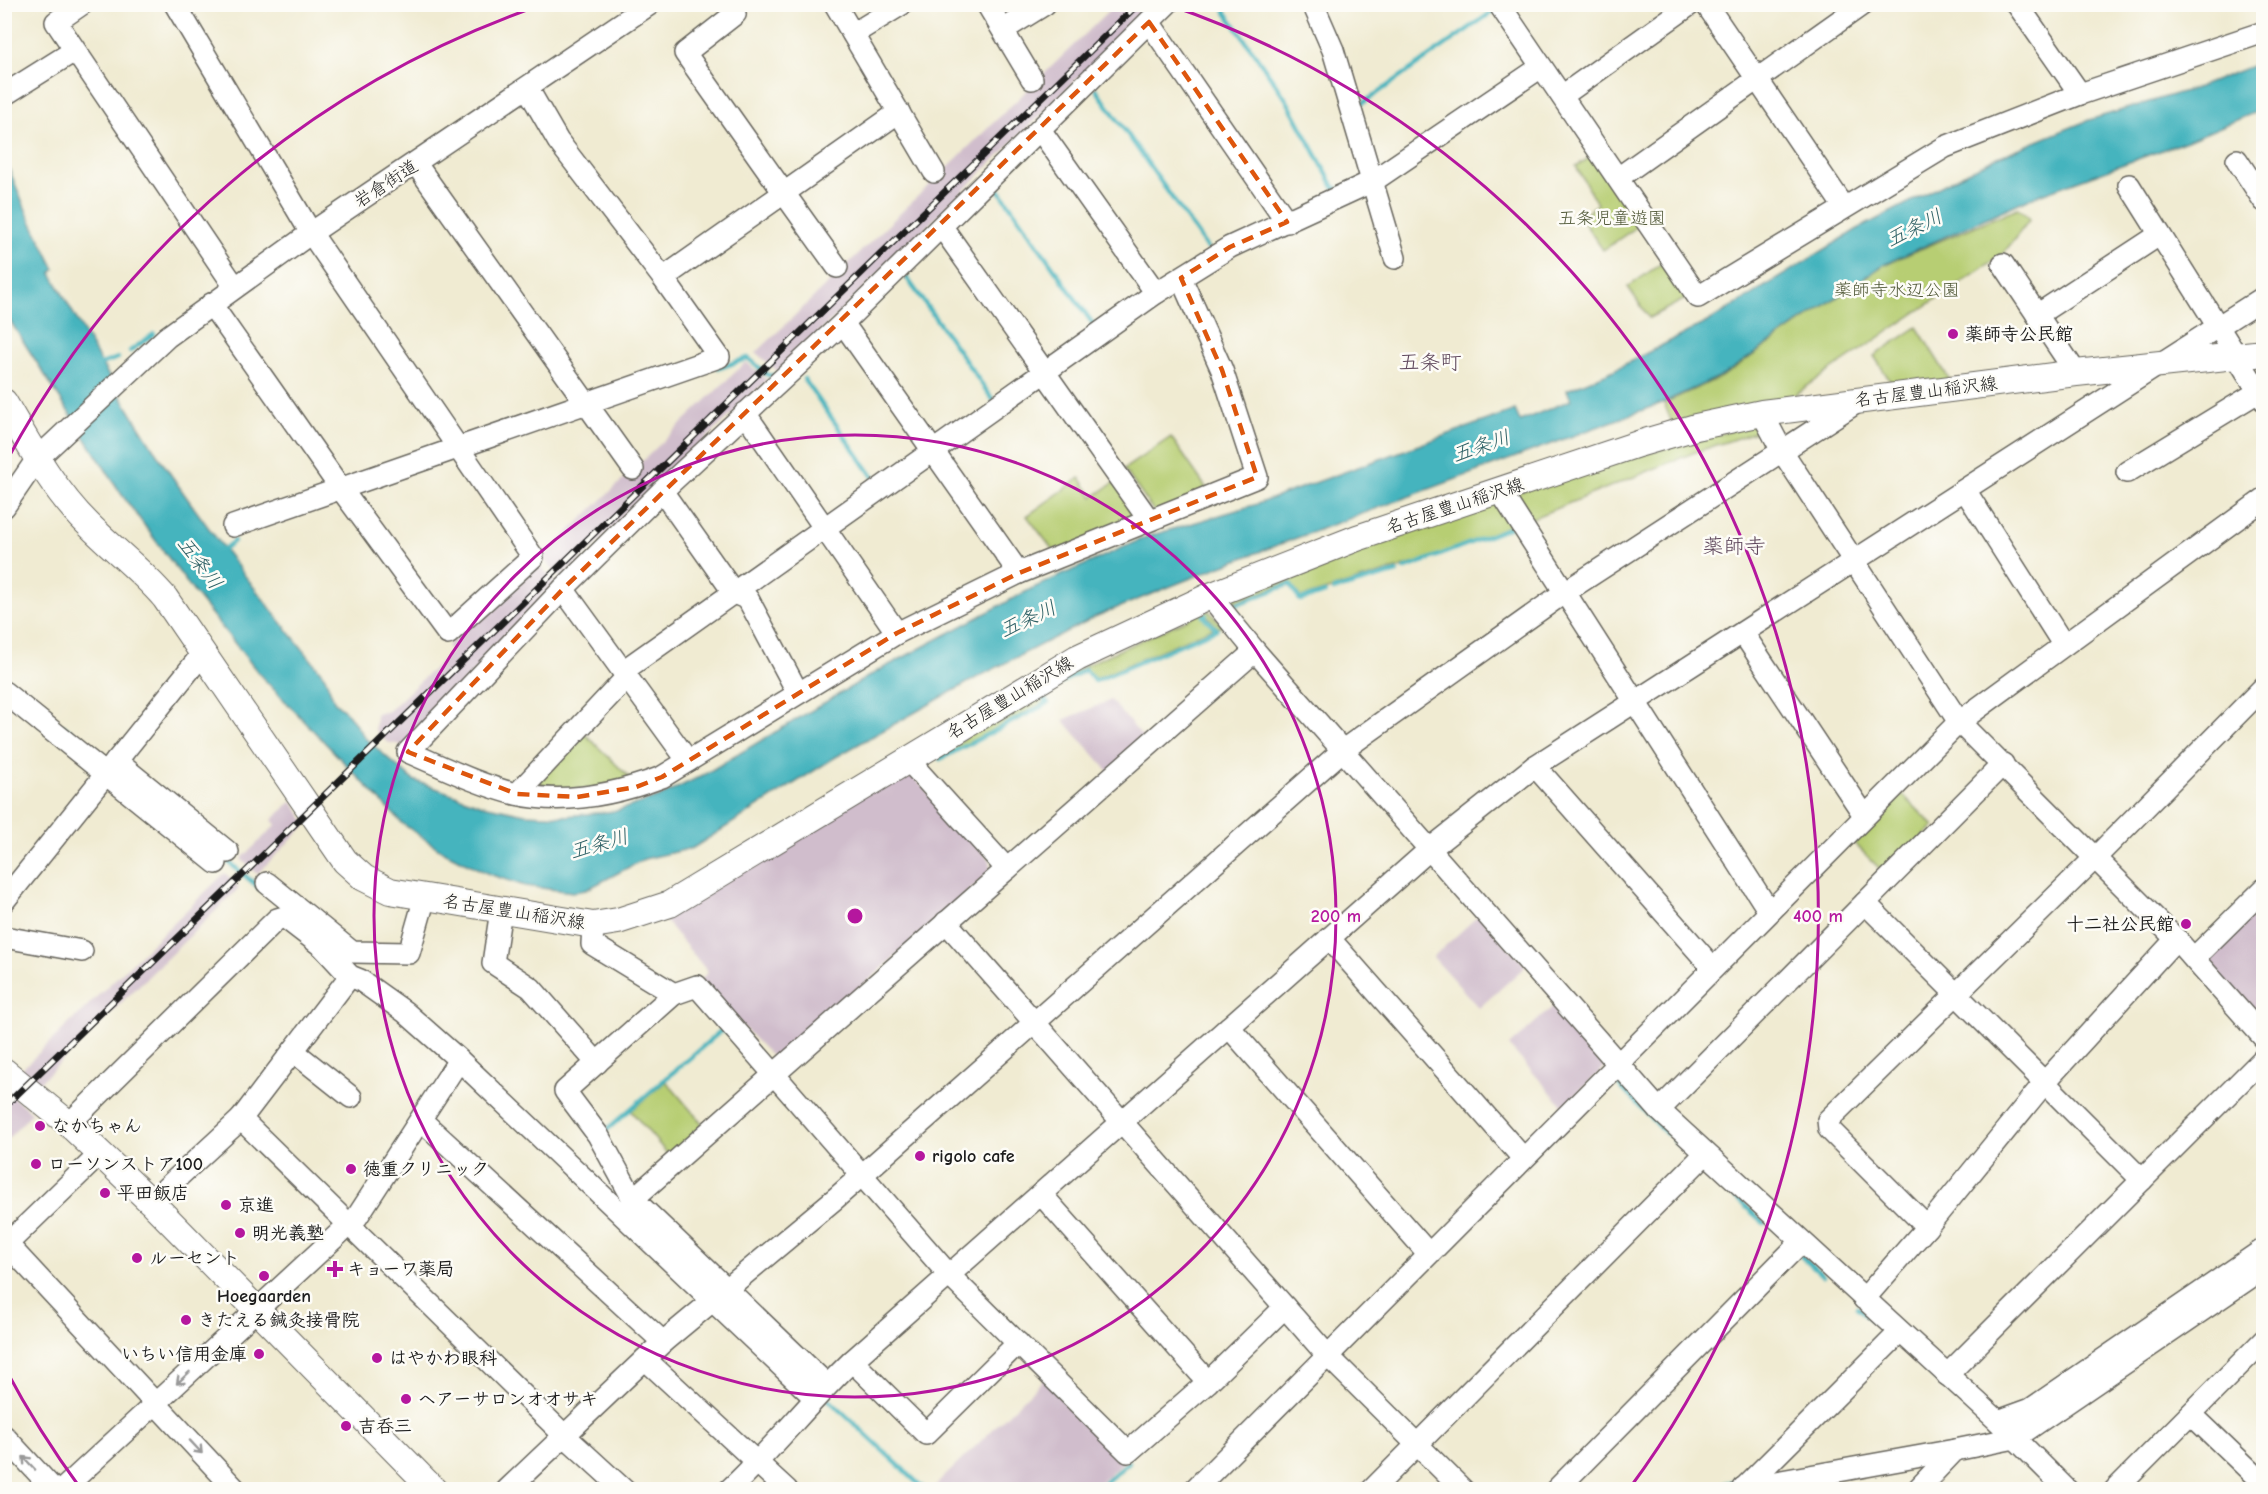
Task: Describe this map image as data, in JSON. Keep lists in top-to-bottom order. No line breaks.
{"streets":{"main road":["名古屋豊山稲沢線"],"street":["岩倉街道"]},"crossings":[["岩倉街道","名古屋豊山稲沢線"]],"districts":["五条町","薬師寺"],"water":["五条川"],"parks":["五条児童遊園","薬師寺水辺公園"],"places":{"other":["薬師寺公民館","十二社公民館","なかちゃん","rigolo cafe","ローソンストア100","徳重クリニック","平田飯店","京進","明光義塾","ルーセント","Hoegaarden","きたえる鍼灸接骨院","いちい信用金庫","はやかわ眼科","ヘアーサロンオオサキ","吉呑三"],"health":["キョーワ薬局"]},"rings":["200 m","400 m"]}
